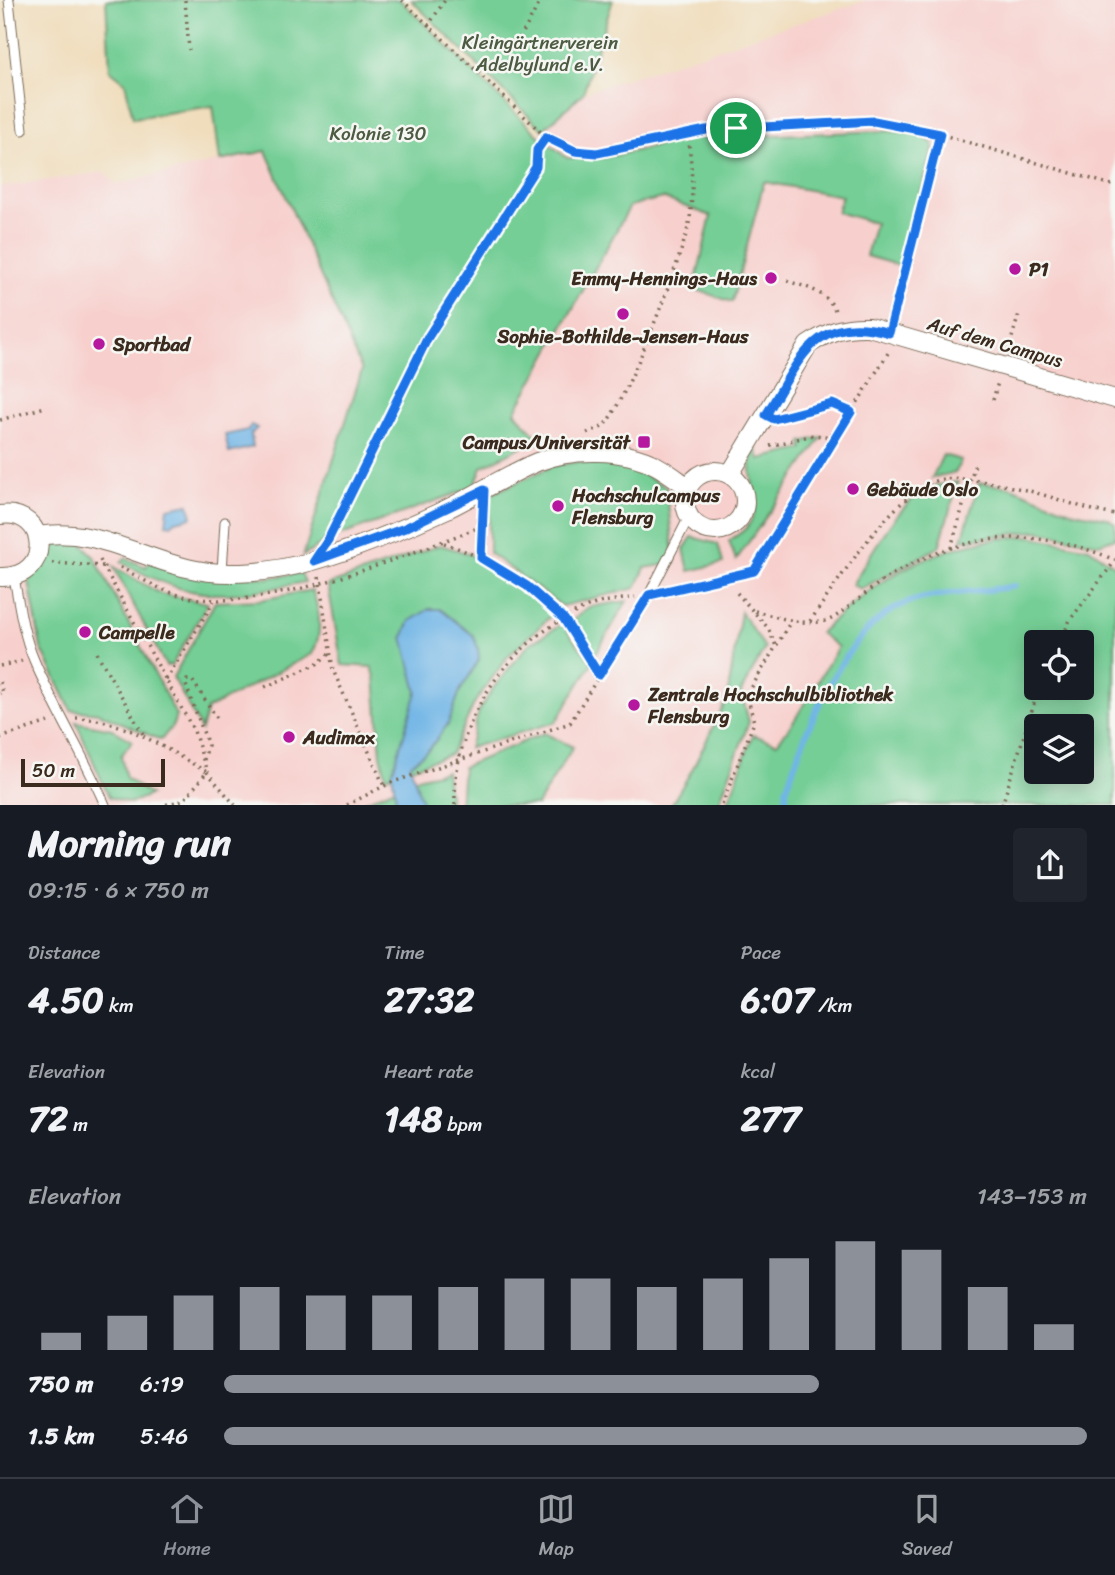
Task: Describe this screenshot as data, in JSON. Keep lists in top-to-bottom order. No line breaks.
{"streets":{"street":["Auf dem Campus"]},"parks":["Kleingärtnerverein Adelbylund e.V.","Kolonie 130"],"places":{"other":["P1","Emmy-Hennings-Haus","Sophie-Bothilde-Jensen-Haus","Sportbad","Gebäude Oslo","Hochschulcampus Flensburg","Campelle","Zentrale Hochschulbibliothek Flensburg","Audimax"],"transit":["Campus/Universität"]},"scale_bar":"50 m","page":{"scale":"50 m","heading":["Morning run","09:15 · 6 × 750 m"],"stats":[["Distance","4.50 km"],["Time","27:32"],["Pace","6:07 /km"],["Elevation","72 m"],["Heart rate","148 bpm"],["kcal","277"]],"chart":["Elevation","143–153 m"],"list":[{"name":"750 m","note":"6:19"},{"name":"1.5 km","note":"5:46"}],"tabs":["Home","Map","Saved"]}}
